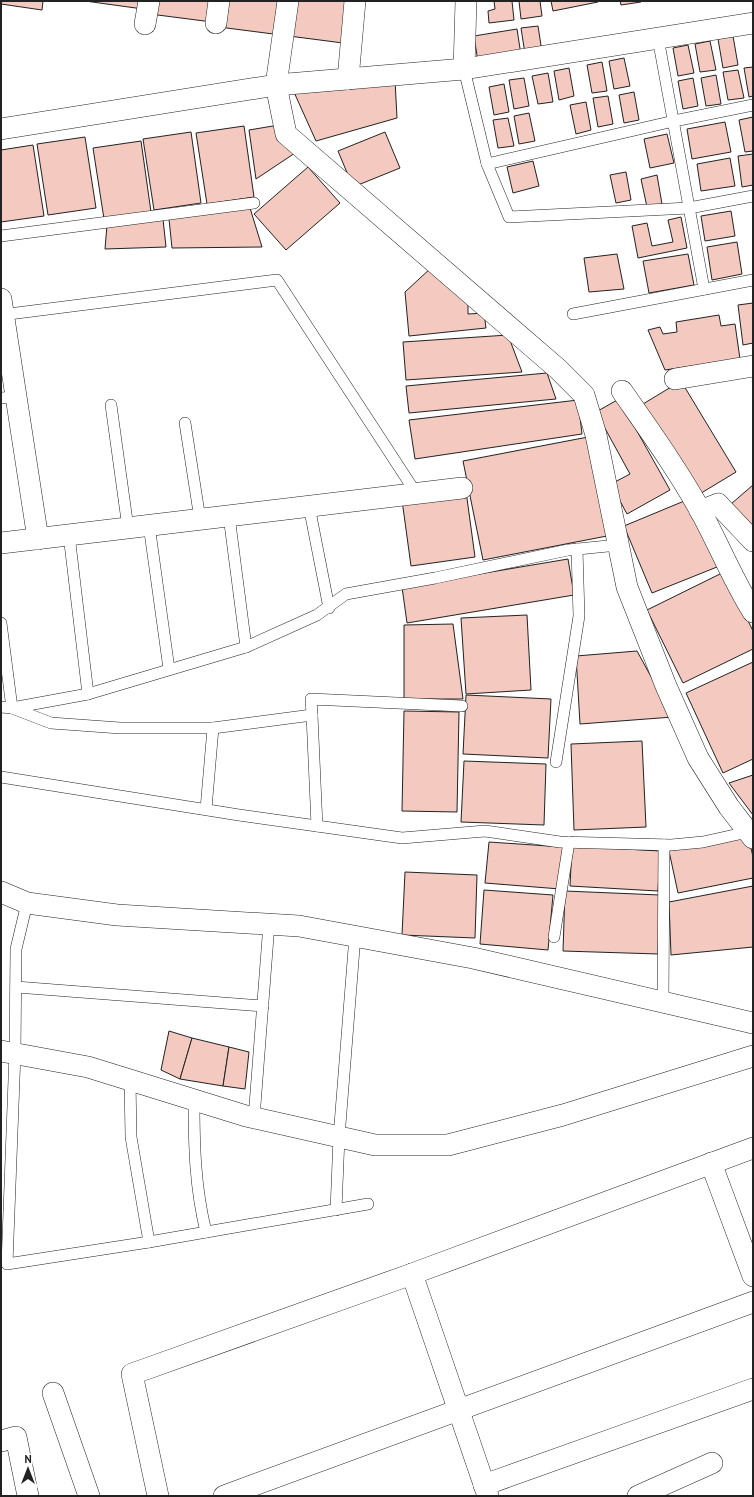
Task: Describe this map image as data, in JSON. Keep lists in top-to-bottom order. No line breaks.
{"north":"top"}
